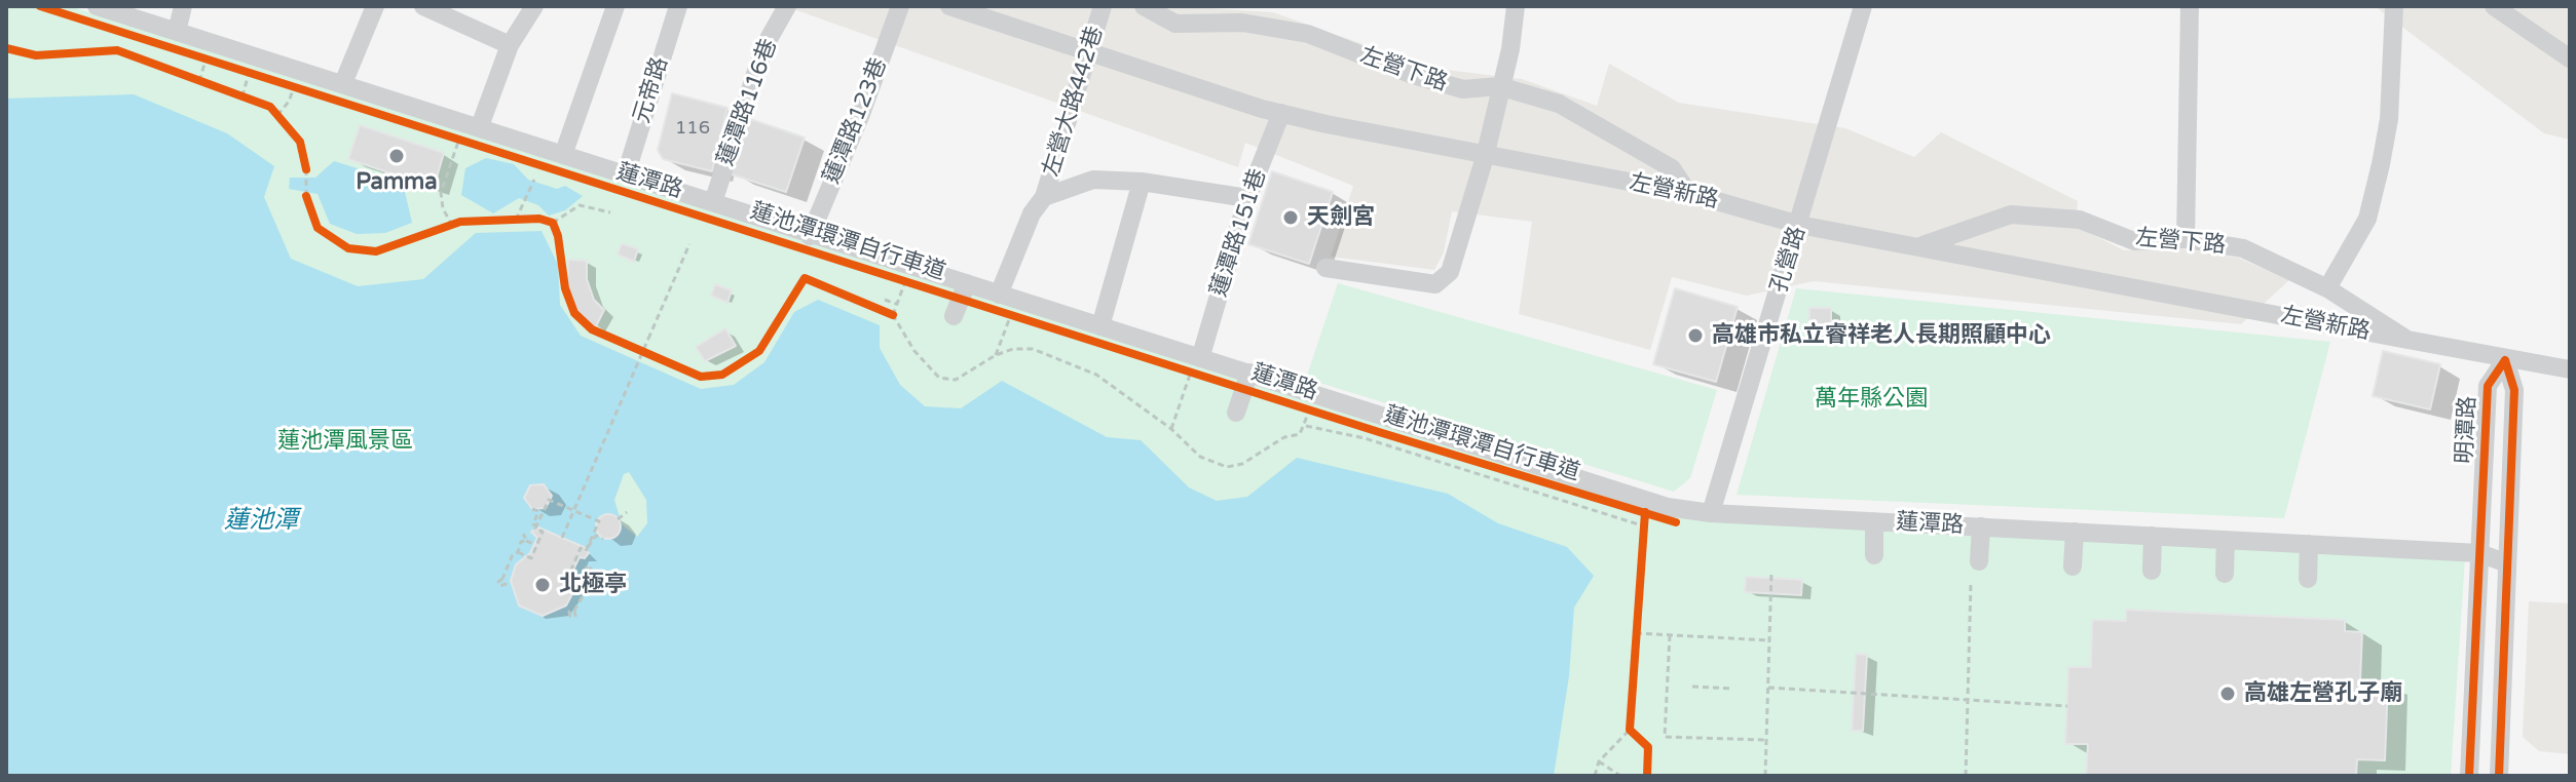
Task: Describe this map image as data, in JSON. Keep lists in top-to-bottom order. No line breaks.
{"streets":{"street":["左營下路","元帝路","左營大路442巷","蓮潭路116巷","蓮潭路123巷","蓮潭路","左營新路","蓮潭路151巷","孔營路","明潭路"],"cycle path":["蓮池潭環潭自行車道"]},"crossings":[["左營下路","左營新路"],["左營下路","明潭路"],["元帝路","蓮潭路"],["左營大路442巷","蓮潭路"],["左營大路442巷","左營新路"],["蓮潭路116巷","蓮潭路"],["蓮潭路123巷","蓮潭路"],["蓮潭路","蓮潭路151巷"],["蓮潭路","孔營路"],["蓮潭路","明潭路"],["左營新路","蓮潭路151巷"],["左營新路","孔營路"]],"water":["蓮池潭"],"parks":["萬年縣公園","蓮池潭風景區"],"places":["Pamma","天劍宮","高雄市私立睿祥老人長期照顧中心","北極亭","高雄左營孔子廟"],"house_numbers":["116"]}
